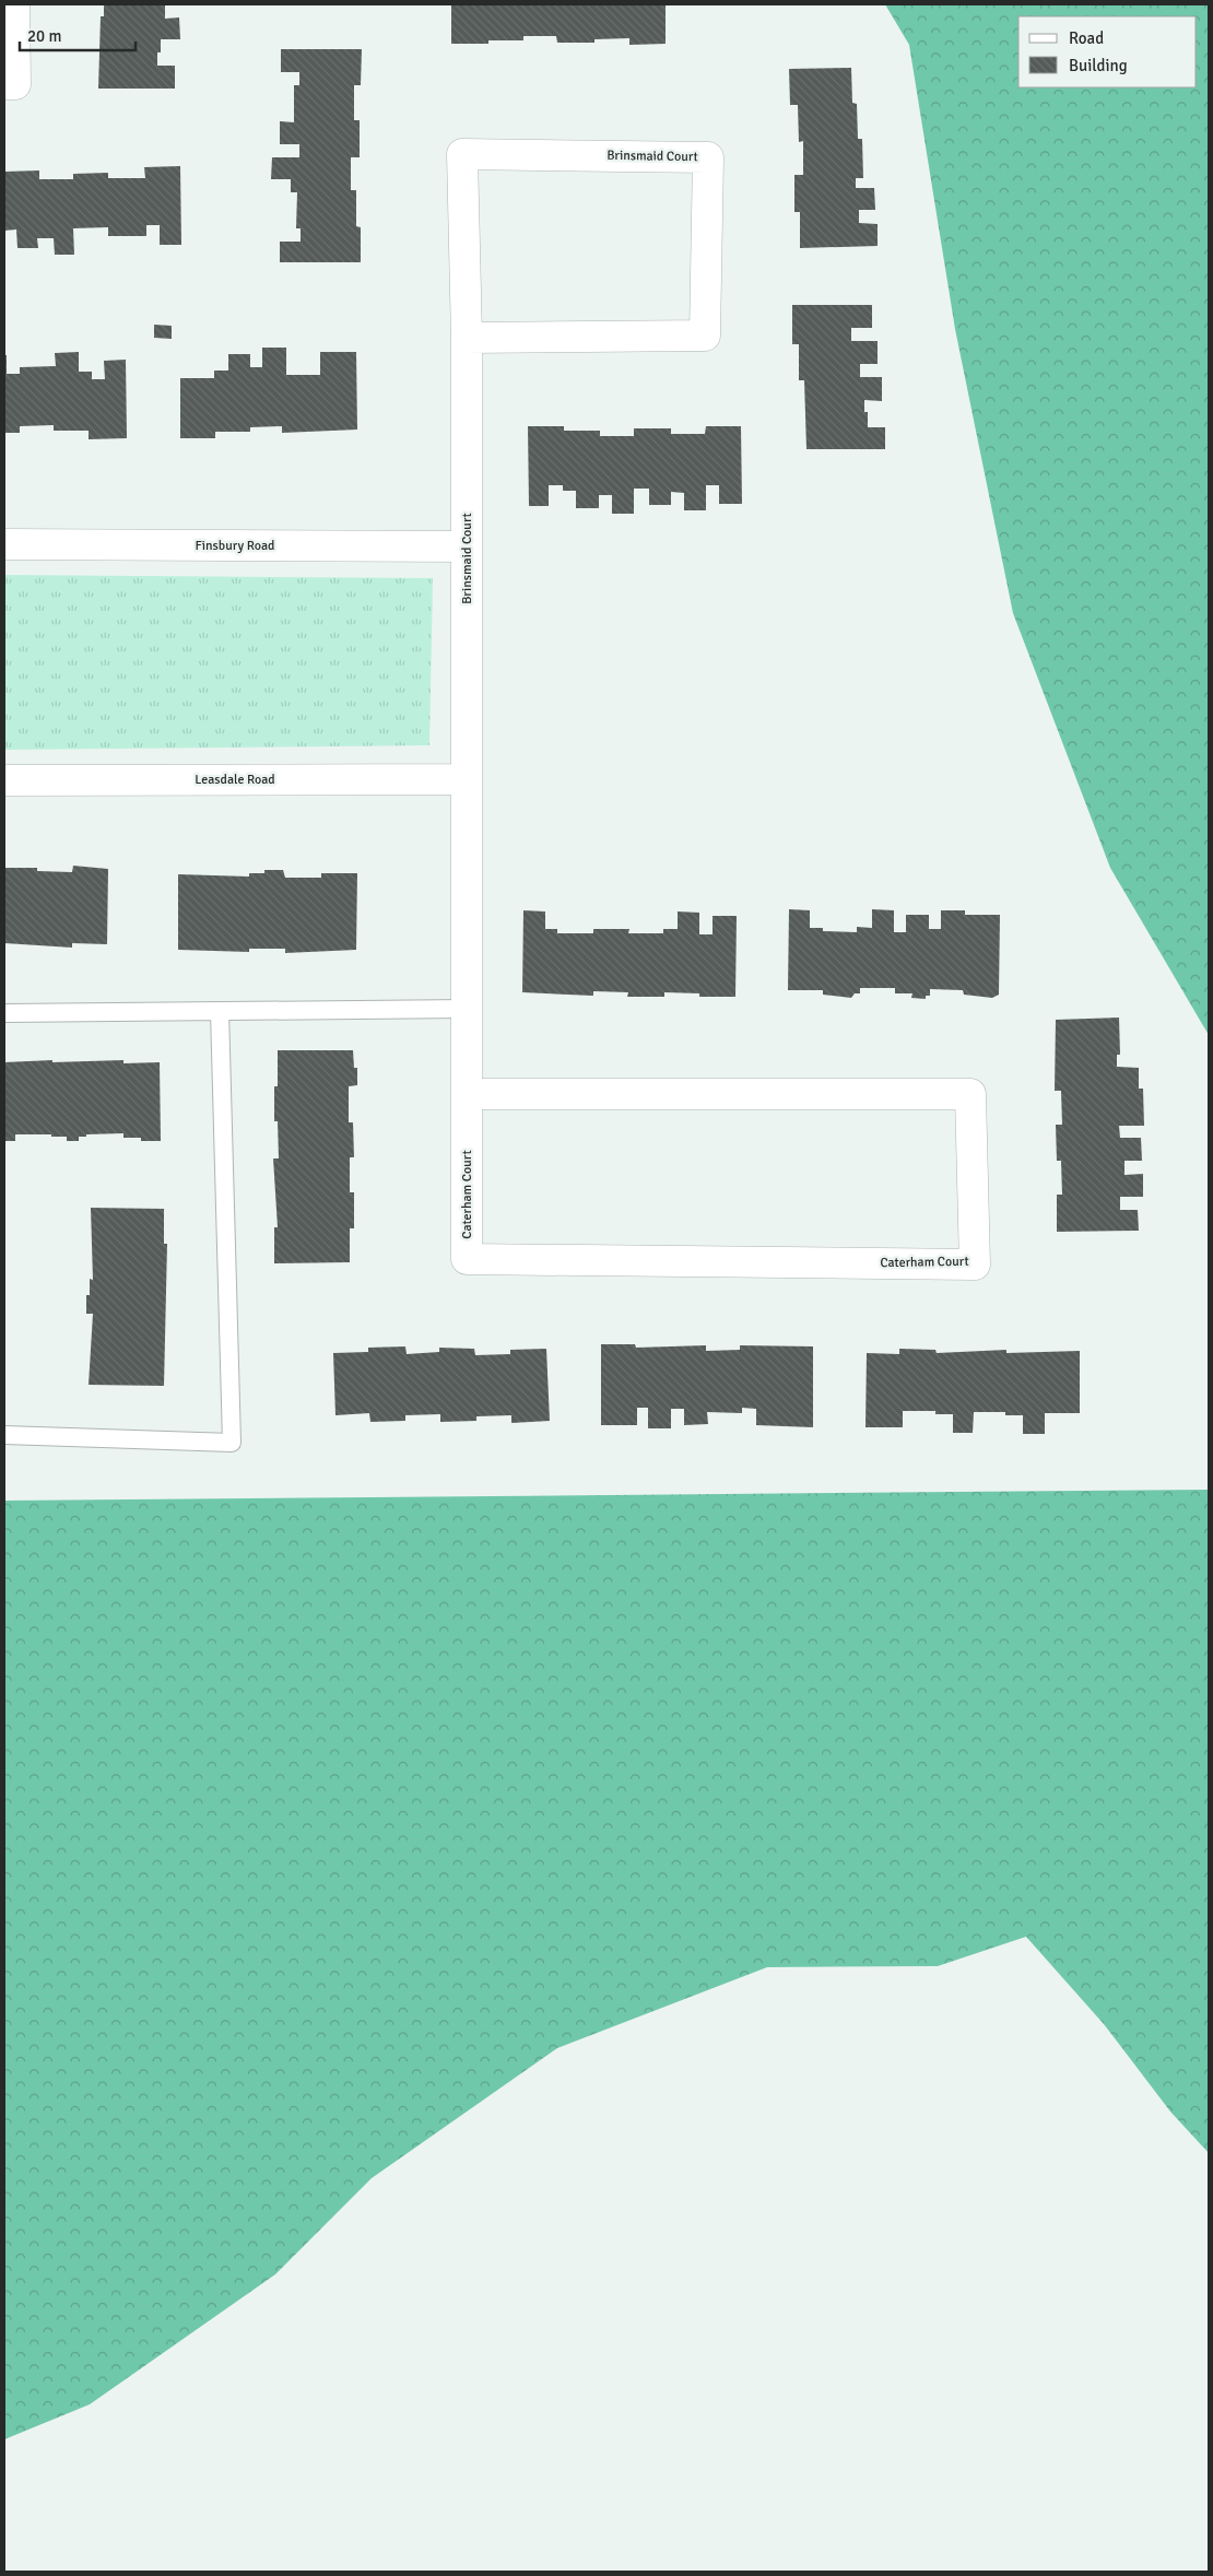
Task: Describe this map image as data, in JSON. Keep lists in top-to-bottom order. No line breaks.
{"streets":{"street":["Brinsmaid Court","Finsbury Road","Leasdale Road","Caterham Court"]},"crossings":[["Brinsmaid Court","Finsbury Road"],["Brinsmaid Court","Leasdale Road"],["Brinsmaid Court","Caterham Court"],["Leasdale Road","Caterham Court"]],"legend":["Road","Building"],"scale_bar":"20 m"}
